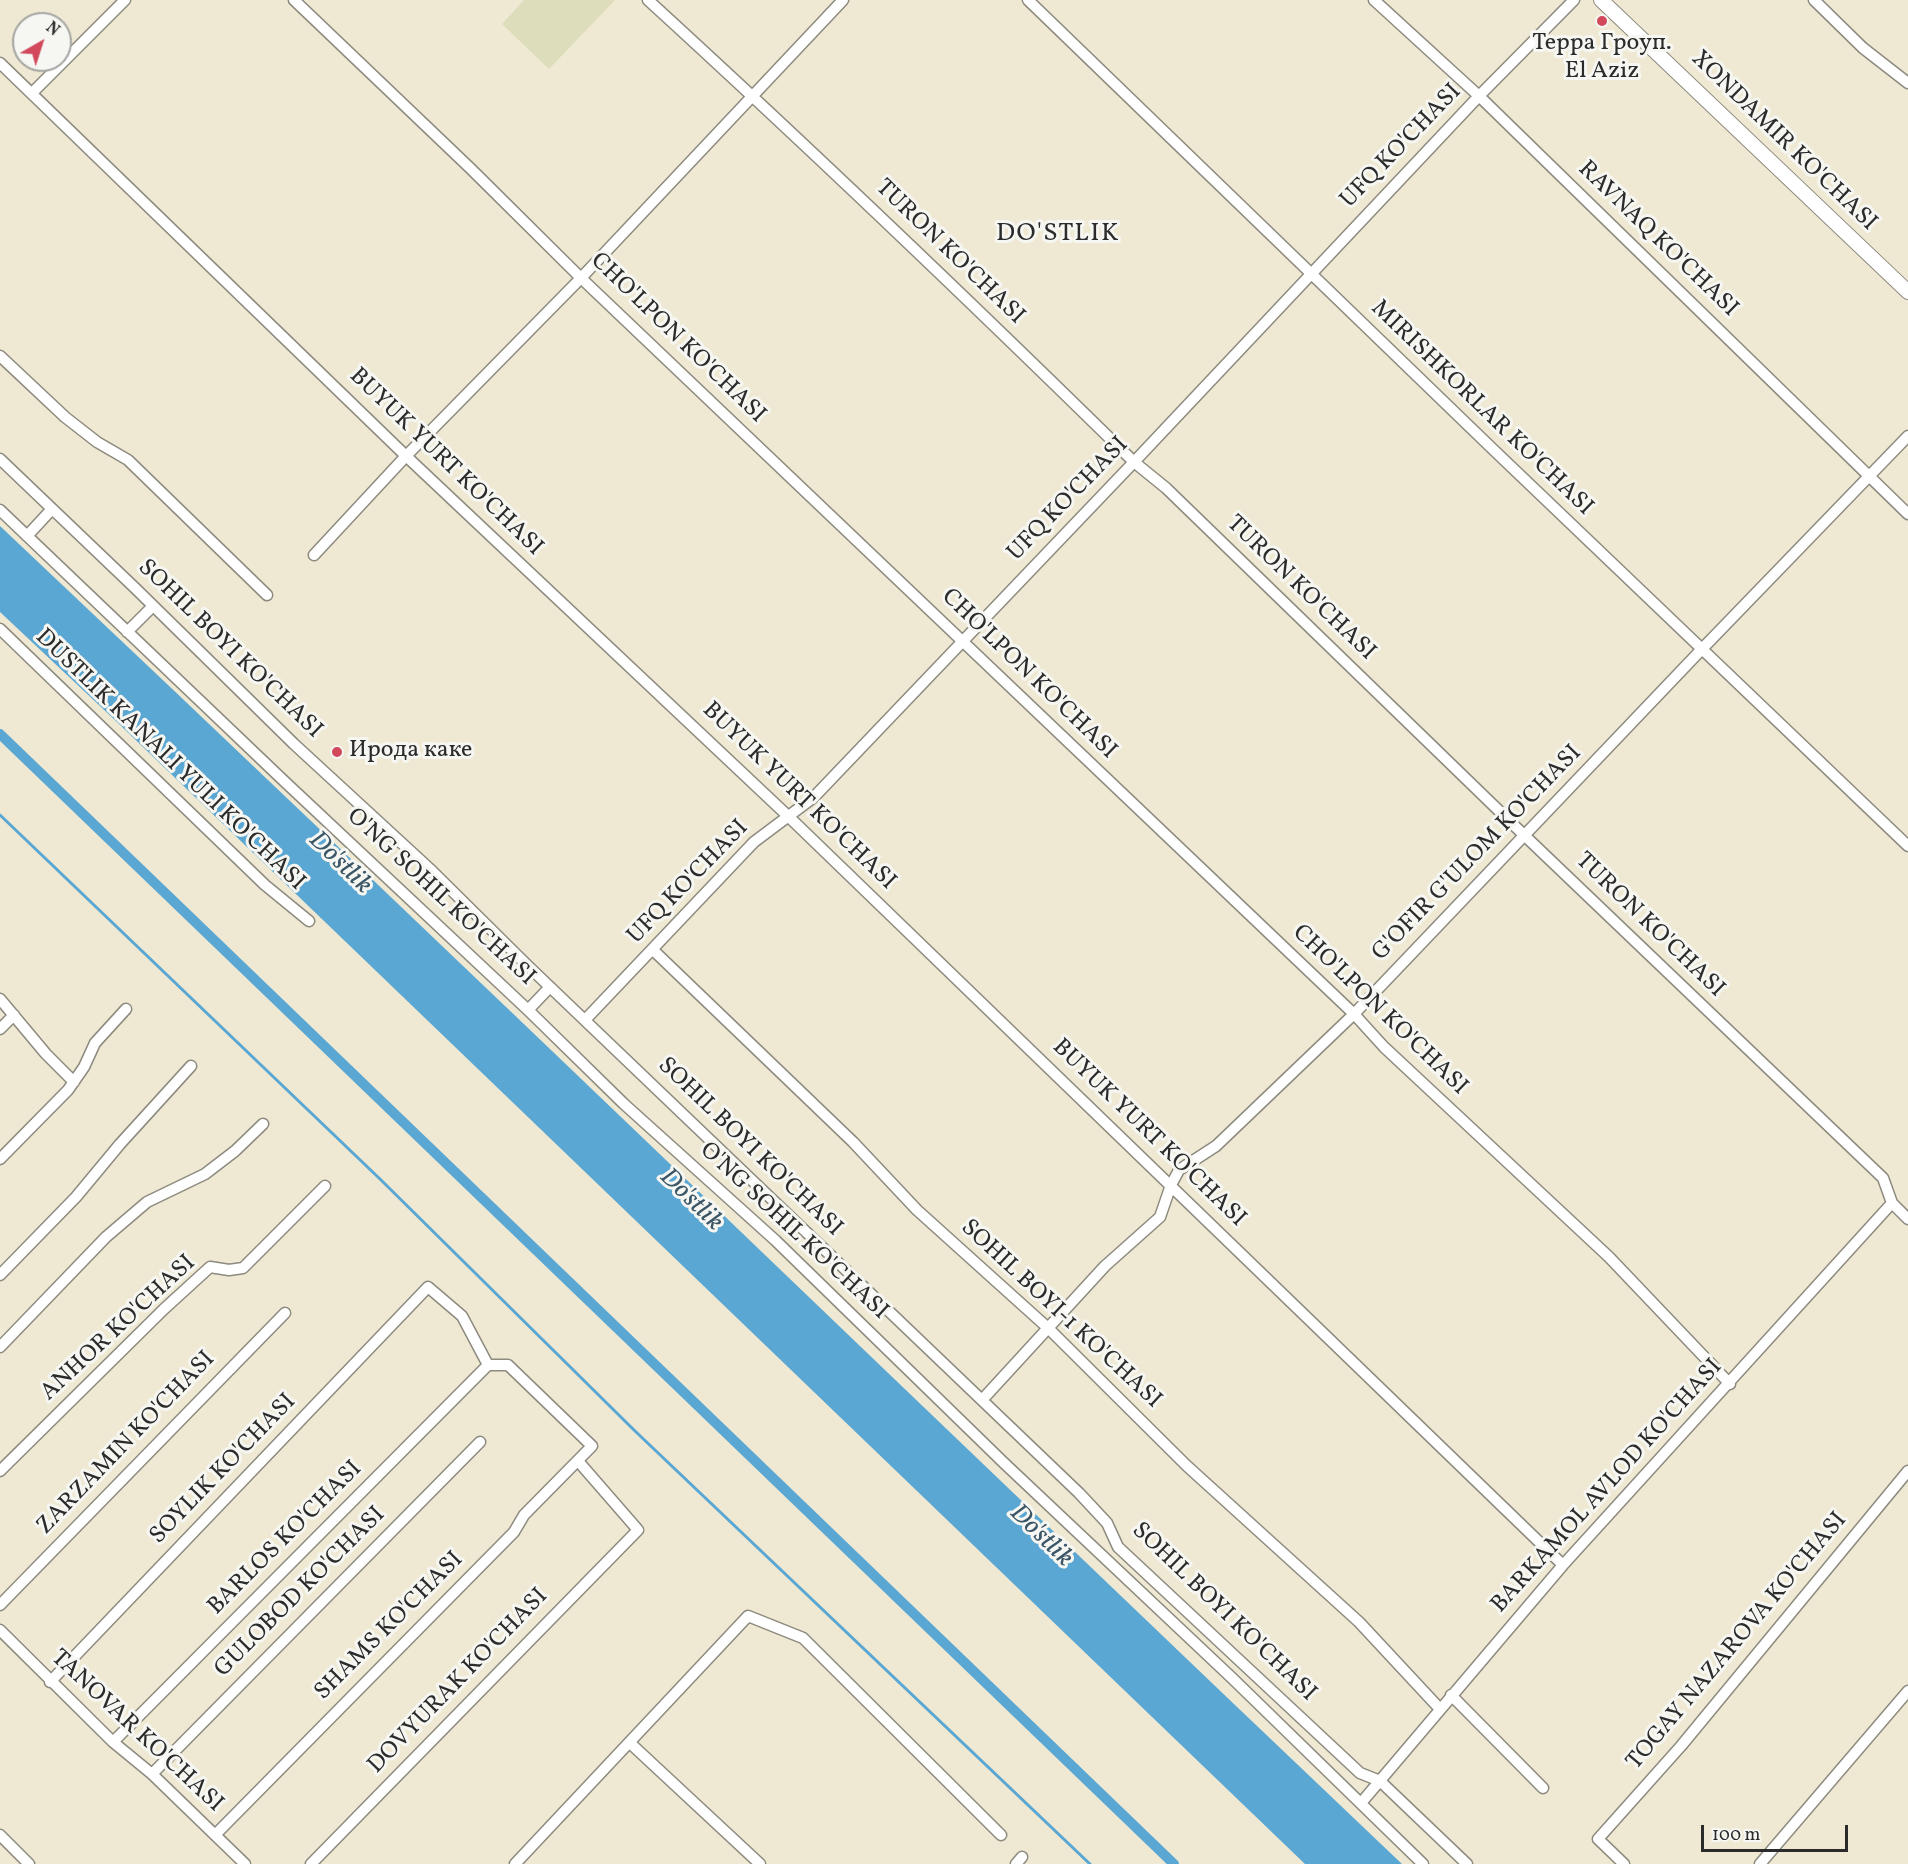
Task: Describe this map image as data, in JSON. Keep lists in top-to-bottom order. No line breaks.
{"streets":{"main road":["XONDAMIR KO'CHASI"],"street":["UFQ KO'CHASI","RAVNAQ KO'CHASI","TURON KO'CHASI","CHO'LPON KO'CHASI","MIRISHKORLAR KO'CHASI","BUYUK YURT KO'CHASI","SOHIL BOYI KO'CHASI","DUSTLIK KANALI YULI KO'CHASI","G'OFIR G'ULOM KO'CHASI","O'NG SOHIL KO'CHASI","SOHIL BOYI-1 KO'CHASI","ANHOR KO'CHASI","ZARZAMIN KO'CHASI","SOYLIK KO'CHASI","BARKAMOL AVLOD KO'CHASI","BARLOS KO'CHASI","GULOBOD KO'CHASI","SHAMS KO'CHASI","TOGAY NAZAROVA KO'CHASI","DOVYURAK KO'CHASI","TANOVAR KO'CHASI"]},"crossings":[["UFQ KO'CHASI","RAVNAQ KO'CHASI"],["UFQ KO'CHASI","TURON KO'CHASI"],["UFQ KO'CHASI","CHO'LPON KO'CHASI"],["UFQ KO'CHASI","MIRISHKORLAR KO'CHASI"],["UFQ KO'CHASI","BUYUK YURT KO'CHASI"],["UFQ KO'CHASI","SOHIL BOYI KO'CHASI"],["UFQ KO'CHASI","SOHIL BOYI-1 KO'CHASI"],["RAVNAQ KO'CHASI","G'OFIR G'ULOM KO'CHASI"],["TURON KO'CHASI","G'OFIR G'ULOM KO'CHASI"],["TURON KO'CHASI","BARKAMOL AVLOD KO'CHASI"],["CHO'LPON KO'CHASI","G'OFIR G'ULOM KO'CHASI"],["CHO'LPON KO'CHASI","BARKAMOL AVLOD KO'CHASI"],["MIRISHKORLAR KO'CHASI","G'OFIR G'ULOM KO'CHASI"],["BUYUK YURT KO'CHASI","G'OFIR G'ULOM KO'CHASI"],["BUYUK YURT KO'CHASI","BARKAMOL AVLOD KO'CHASI"],["SOHIL BOYI KO'CHASI","G'OFIR G'ULOM KO'CHASI"],["SOHIL BOYI KO'CHASI","BARKAMOL AVLOD KO'CHASI"],["G'OFIR G'ULOM KO'CHASI","SOHIL BOYI-1 KO'CHASI"],["O'NG SOHIL KO'CHASI","BARKAMOL AVLOD KO'CHASI"],["SOHIL BOYI-1 KO'CHASI","BARKAMOL AVLOD KO'CHASI"],["SOYLIK KO'CHASI","BARLOS KO'CHASI"],["SOYLIK KO'CHASI","SHAMS KO'CHASI"],["SOYLIK KO'CHASI","TANOVAR KO'CHASI"],["BARLOS KO'CHASI","SHAMS KO'CHASI"],["BARLOS KO'CHASI","TANOVAR KO'CHASI"],["GULOBOD KO'CHASI","TANOVAR KO'CHASI"],["SHAMS KO'CHASI","DOVYURAK KO'CHASI"],["SHAMS KO'CHASI","TANOVAR KO'CHASI"]],"districts":["DO'STLIK"],"water":["Do'stlik"],"places":["Терра Гроуп. El Aziz","Ирода каке"],"scale_bar":"100 m","north":"top right"}
